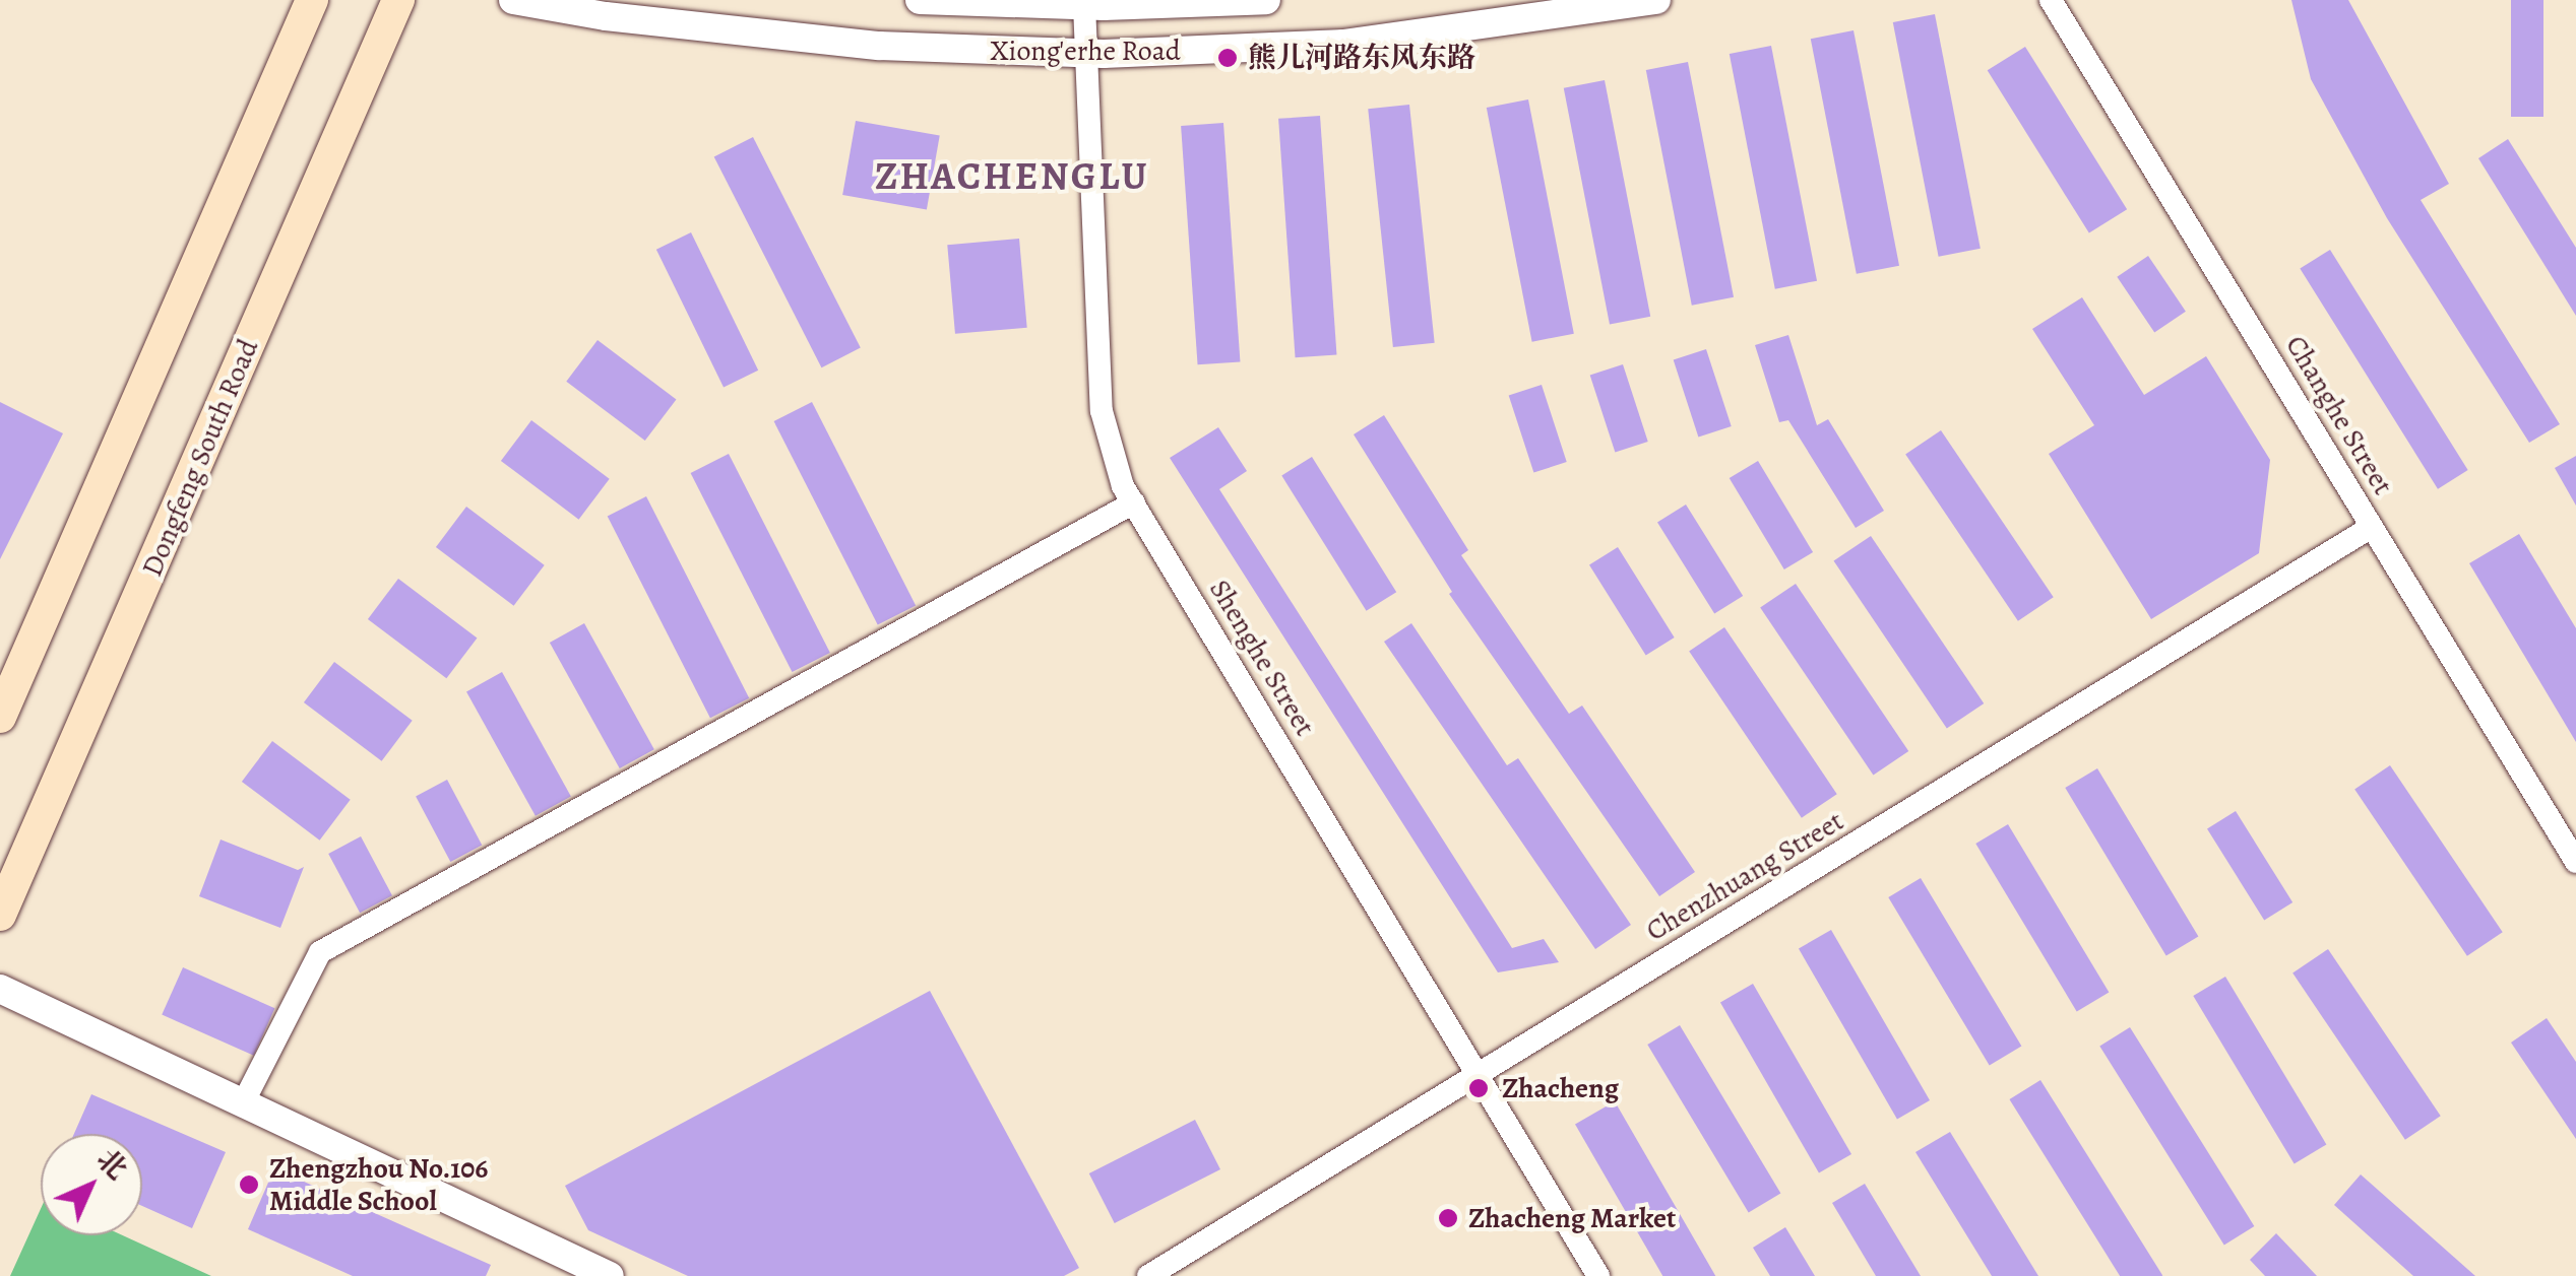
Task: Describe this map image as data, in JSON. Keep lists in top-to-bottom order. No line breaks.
{"streets":{"main road":["Dongfeng South Road"],"street":["Xiong'erhe Road","Changhe Street","Shenghe Street","Chenzhuang Street"]},"crossings":[["Xiong'erhe Road","Shenghe Street"],["Changhe Street","Chenzhuang Street"],["Shenghe Street","Chenzhuang Street"]],"districts":["ZHACHENGLU"],"places":["熊儿河路东风东路","Zhacheng","Zhengzhou No.106 Middle School","Zhacheng Market"],"north":"top right"}
